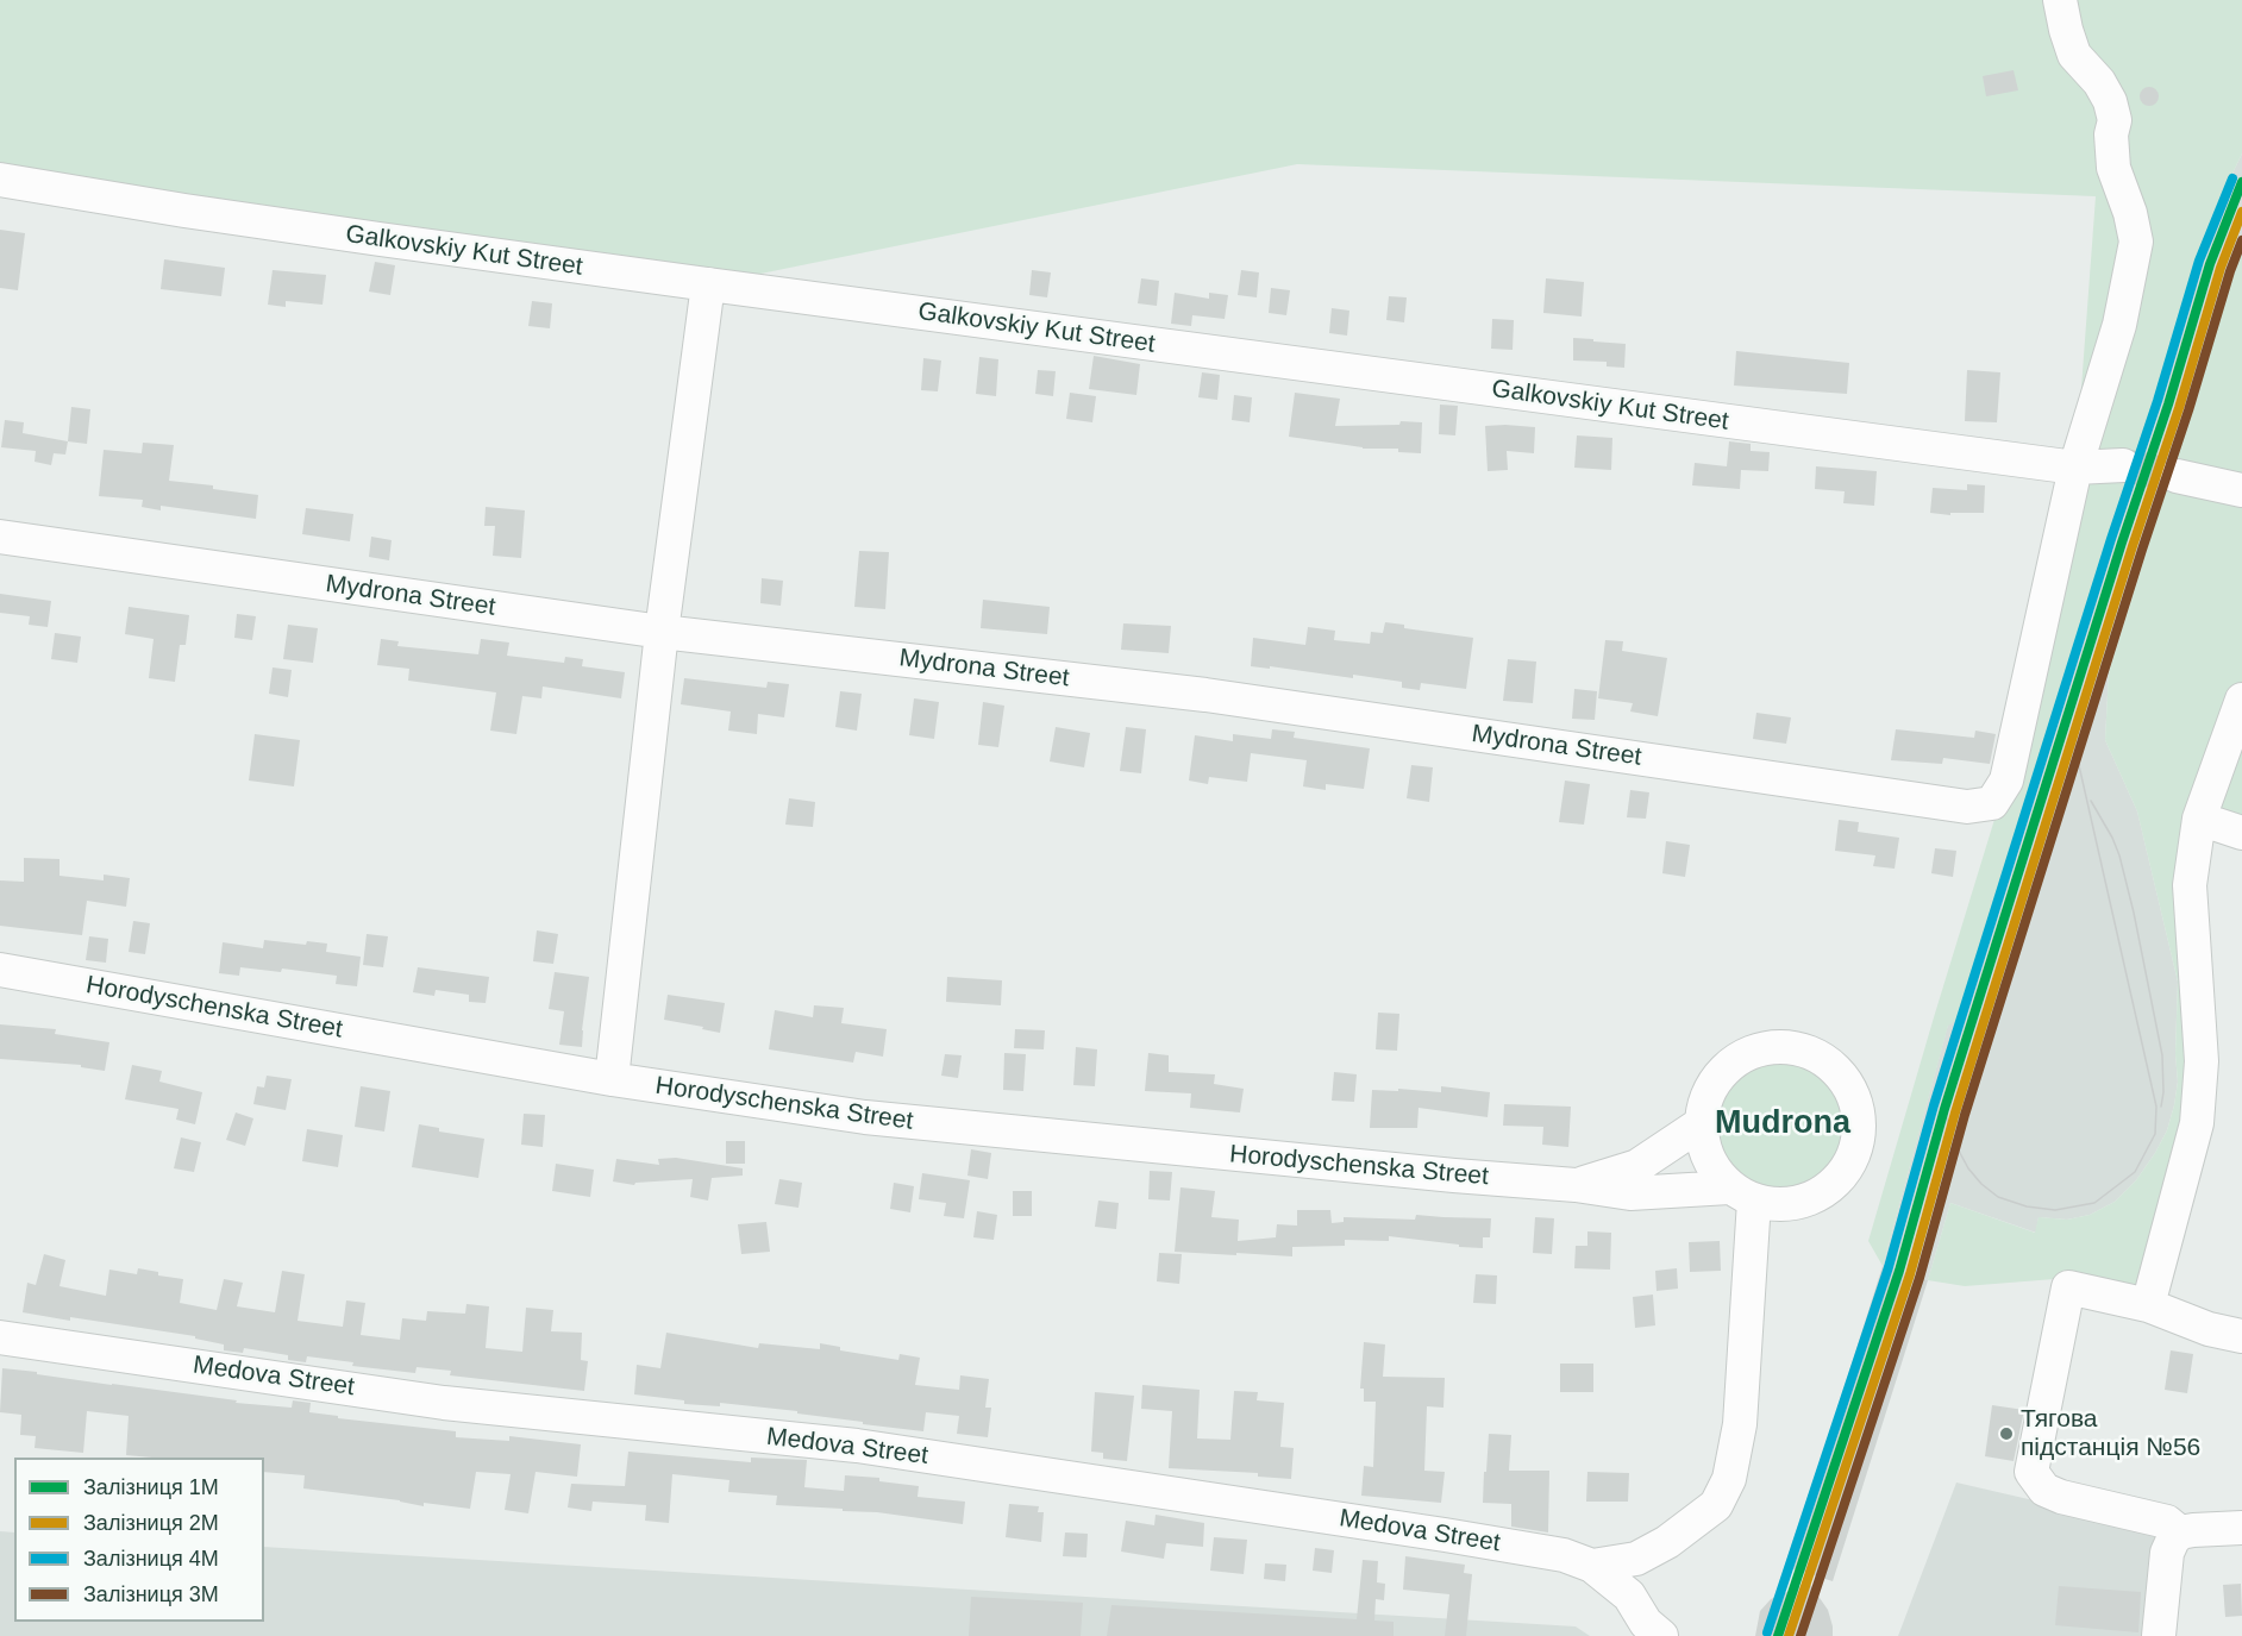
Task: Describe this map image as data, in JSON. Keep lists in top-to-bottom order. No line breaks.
{"streets":{"street":["Galkovskiy Kut Street","Mydrona Street","Horodyschenska Street","Medova Street"]},"crossings":[["Galkovskiy Kut Street","Mydrona Street"]],"districts":["Mudrona"],"places":["Тягова підстанція №56"],"lines":["rail line 4М","rail line 1М","rail line 2М","rail line 3М"],"legend":["Залізниця 1М","Залізниця 2М","Залізниця 4М","Залізниця 3М"]}
